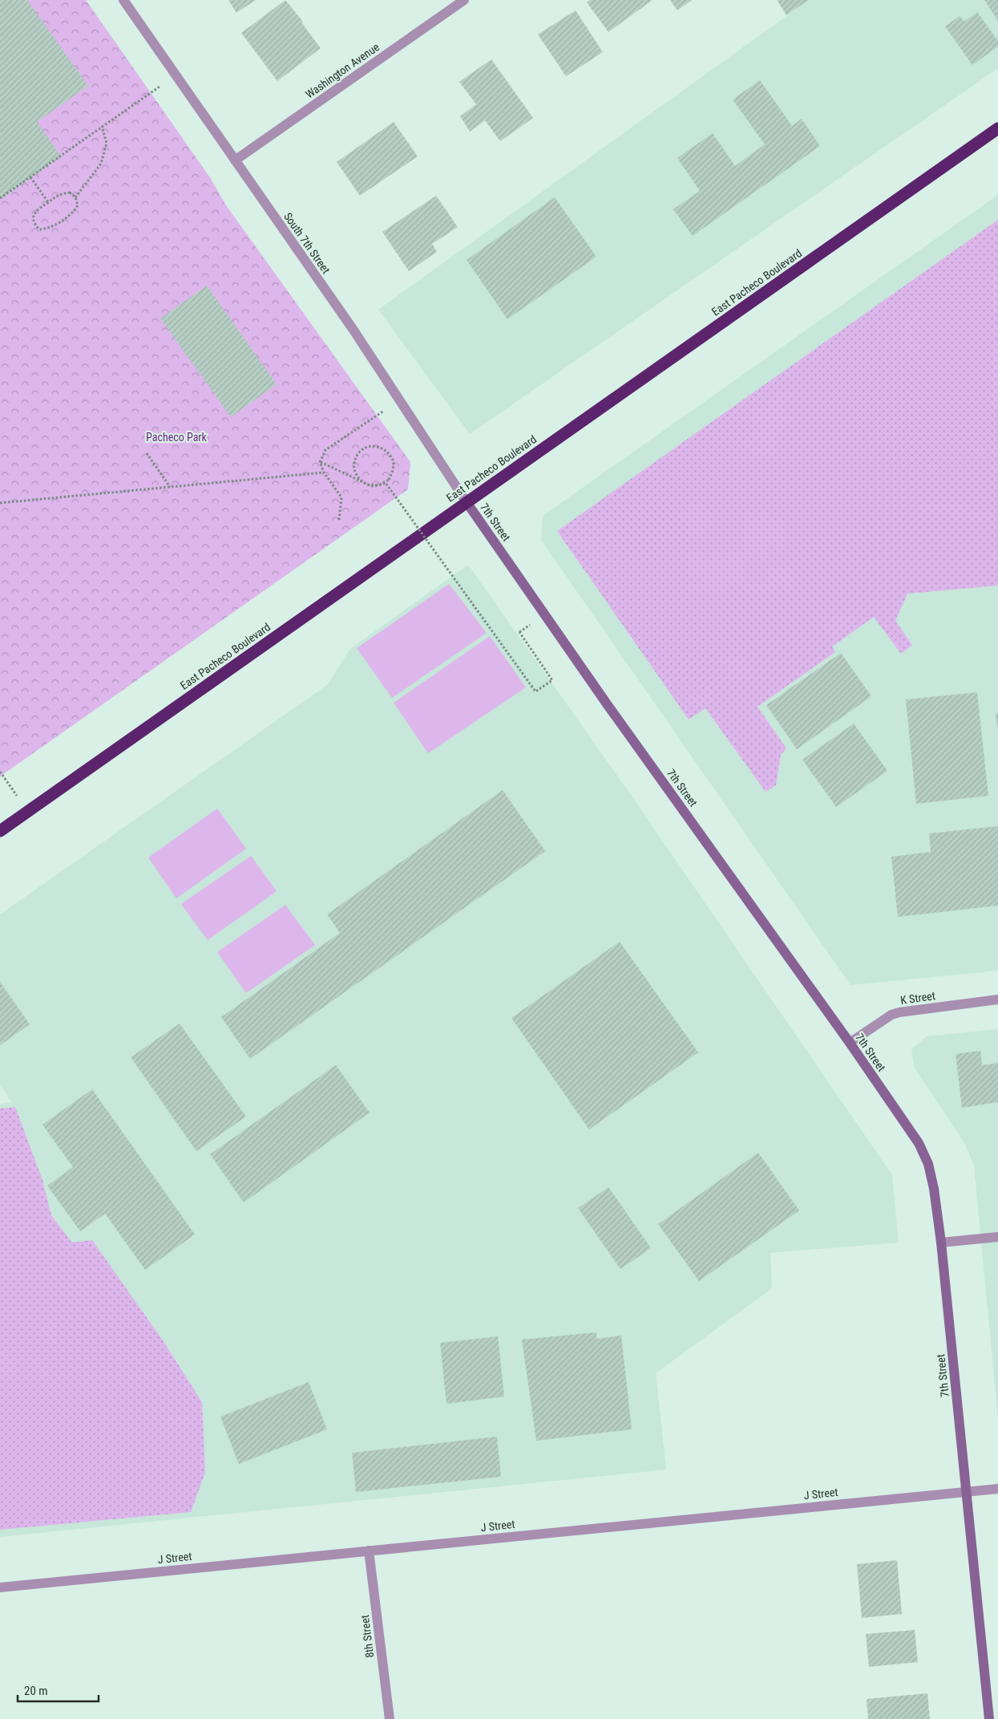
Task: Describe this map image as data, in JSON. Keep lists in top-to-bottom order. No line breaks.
{"streets":{"highway":["East Pacheco Boulevard"],"street":["Washington Avenue","South 7th Street","7th Street","K Street","J Street","8th Street"]},"crossings":[["Washington Avenue","South 7th Street"],["South 7th Street","East Pacheco Boulevard"],["South 7th Street","7th Street"],["East Pacheco Boulevard","7th Street"],["7th Street","K Street"],["7th Street","J Street"],["J Street","8th Street"]],"parks":["Pacheco Park"],"scale_bar":"20 m"}
